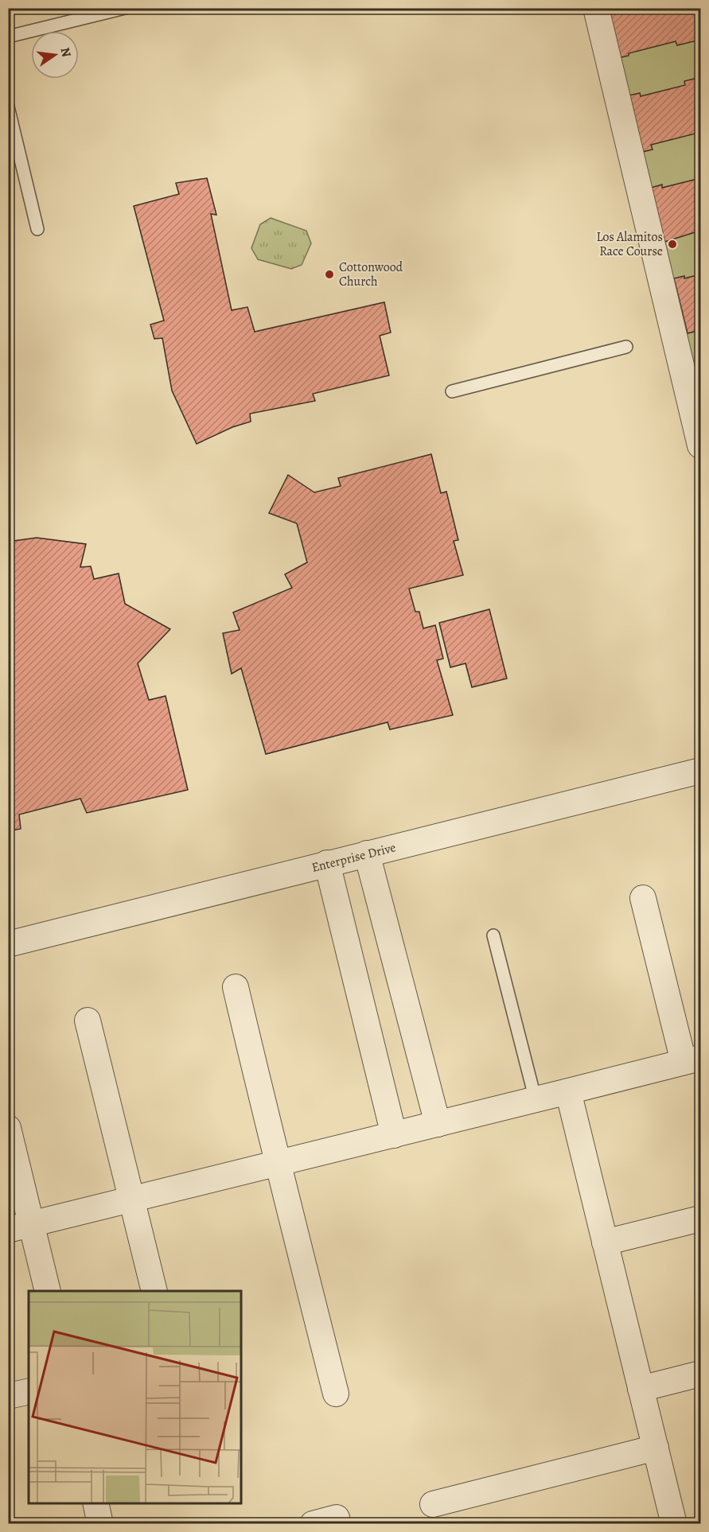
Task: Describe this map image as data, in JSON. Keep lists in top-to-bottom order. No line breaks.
{"streets":{"street":["Enterprise Drive"]},"places":["Los Alamitos Race Course","Cottonwood Church"],"north":"right"}
